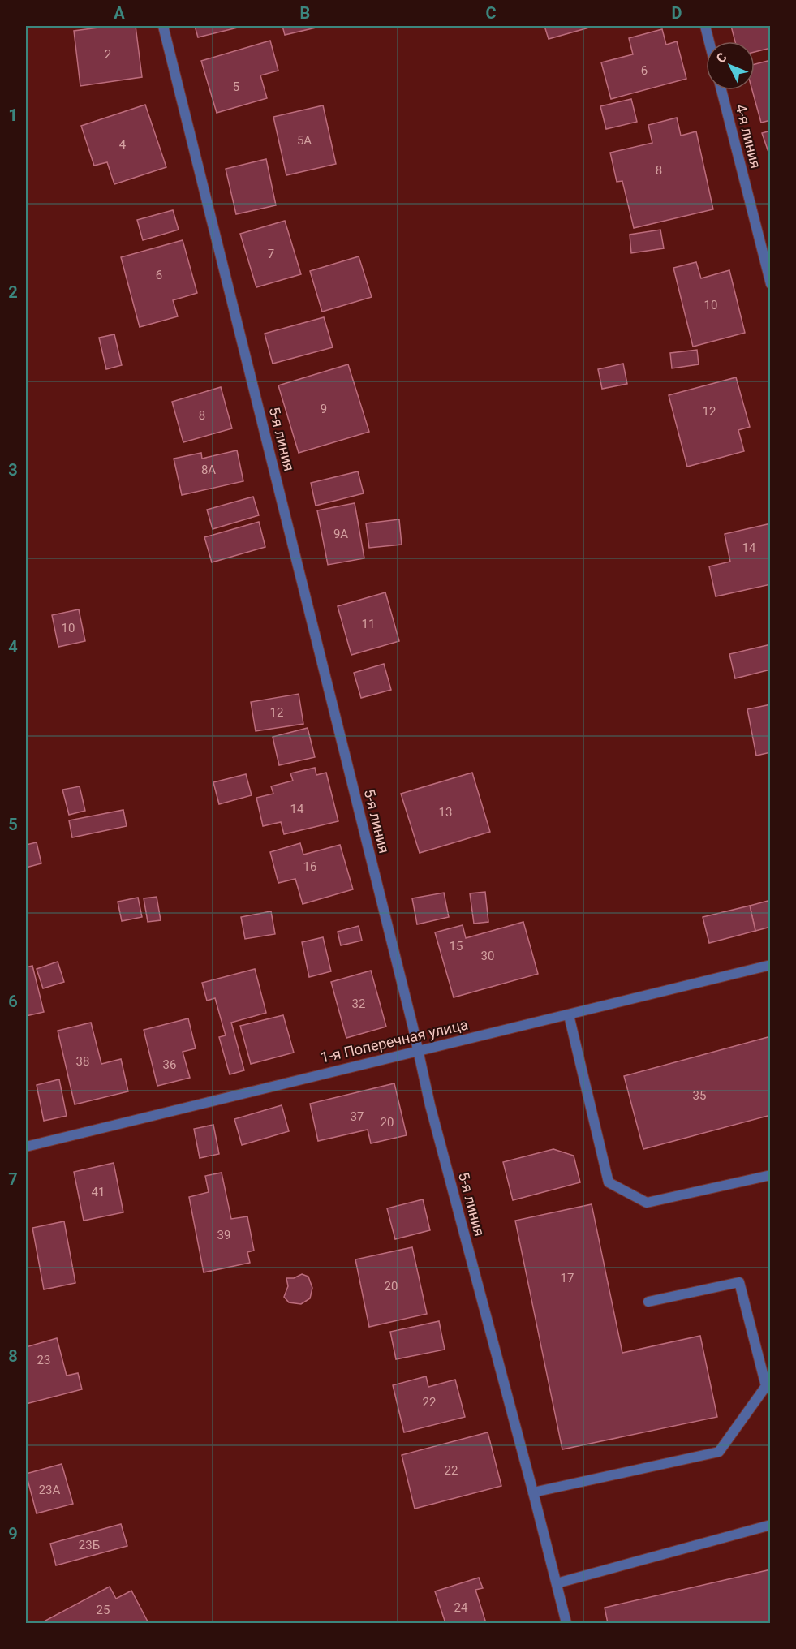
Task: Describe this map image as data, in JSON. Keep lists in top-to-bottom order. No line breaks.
{"streets":{"street":["4-я линия","5-я линия","1-я Поперечная улица"]},"crossings":[["5-я линия","1-я Поперечная улица"]],"house_numbers":["2","6","5","5А","4","8","7","6","10","9","12","8","8А","9А","14","11","10","12","14","13","16","15","30","32","38","36","35","37","20","41","39","17","20","23","22","22","23А","23Б","24","25"],"north":"top left","grid":{"columns":["A","B","C","D"],"rows":["1","2","3","4","5","6","7","8","9"]}}
